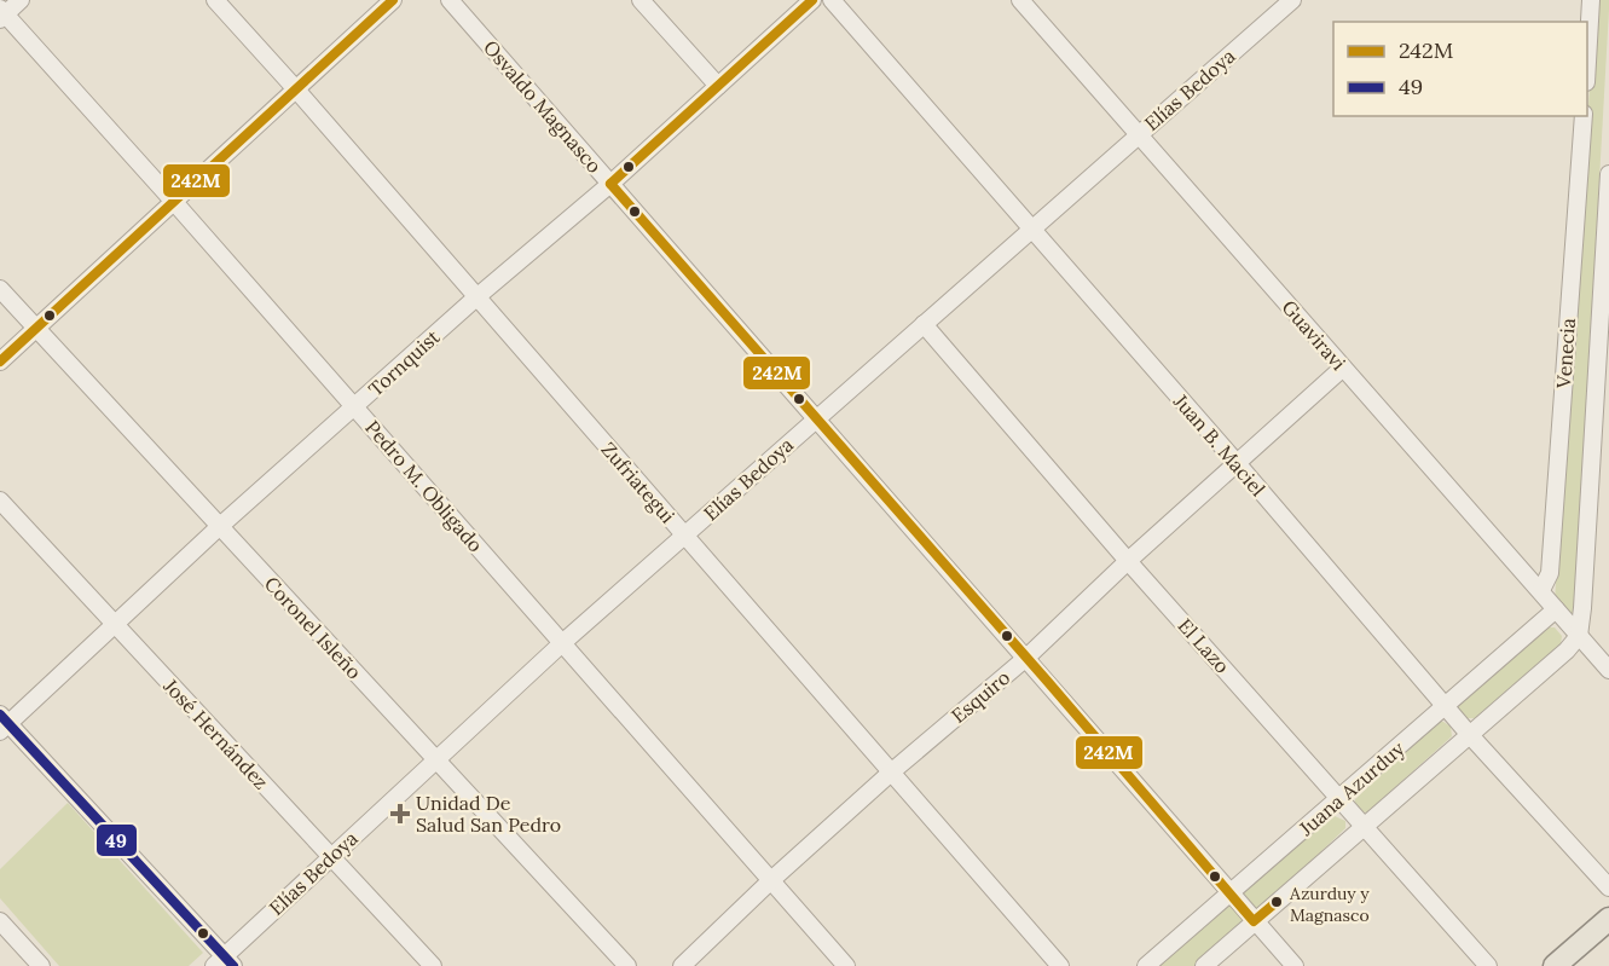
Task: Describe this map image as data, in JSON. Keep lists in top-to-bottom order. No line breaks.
{"streets":{"street":["Elías Bedoya","Osvaldo Magnasco","Guaviravi","Venecia","Tornquist","Juan B. Maciel","Zufriategui","Pedro M. Obligado","Coronel Isleño","El Lazo","Esquiro","José Hernández","Juana Azurduy"]},"crossings":[["Elías Bedoya","Osvaldo Magnasco"],["Elías Bedoya","Guaviravi"],["Elías Bedoya","Juan B. Maciel"],["Elías Bedoya","Zufriategui"],["Elías Bedoya","Pedro M. Obligado"],["Elías Bedoya","Coronel Isleño"],["Elías Bedoya","El Lazo"],["Elías Bedoya","José Hernández"],["Osvaldo Magnasco","Tornquist"],["Osvaldo Magnasco","Esquiro"],["Osvaldo Magnasco","Juana Azurduy"],["Guaviravi","Venecia"],["Guaviravi","Esquiro"],["Guaviravi","Juana Azurduy"],["Venecia","Juana Azurduy"],["Tornquist","Zufriategui"],["Tornquist","Pedro M. Obligado"],["Tornquist","Coronel Isleño"],["Tornquist","José Hernández"],["Juan B. Maciel","Esquiro"],["Juan B. Maciel","Juana Azurduy"],["Zufriategui","Esquiro"],["Pedro M. Obligado","Esquiro"],["El Lazo","Esquiro"],["El Lazo","Juana Azurduy"]],"places":{"health":["Unidad De Salud San Pedro"],"other":["Azurduy y Magnasco"]},"lines":["transit line 242M","transit line 49"],"legend":["242M","49"]}
